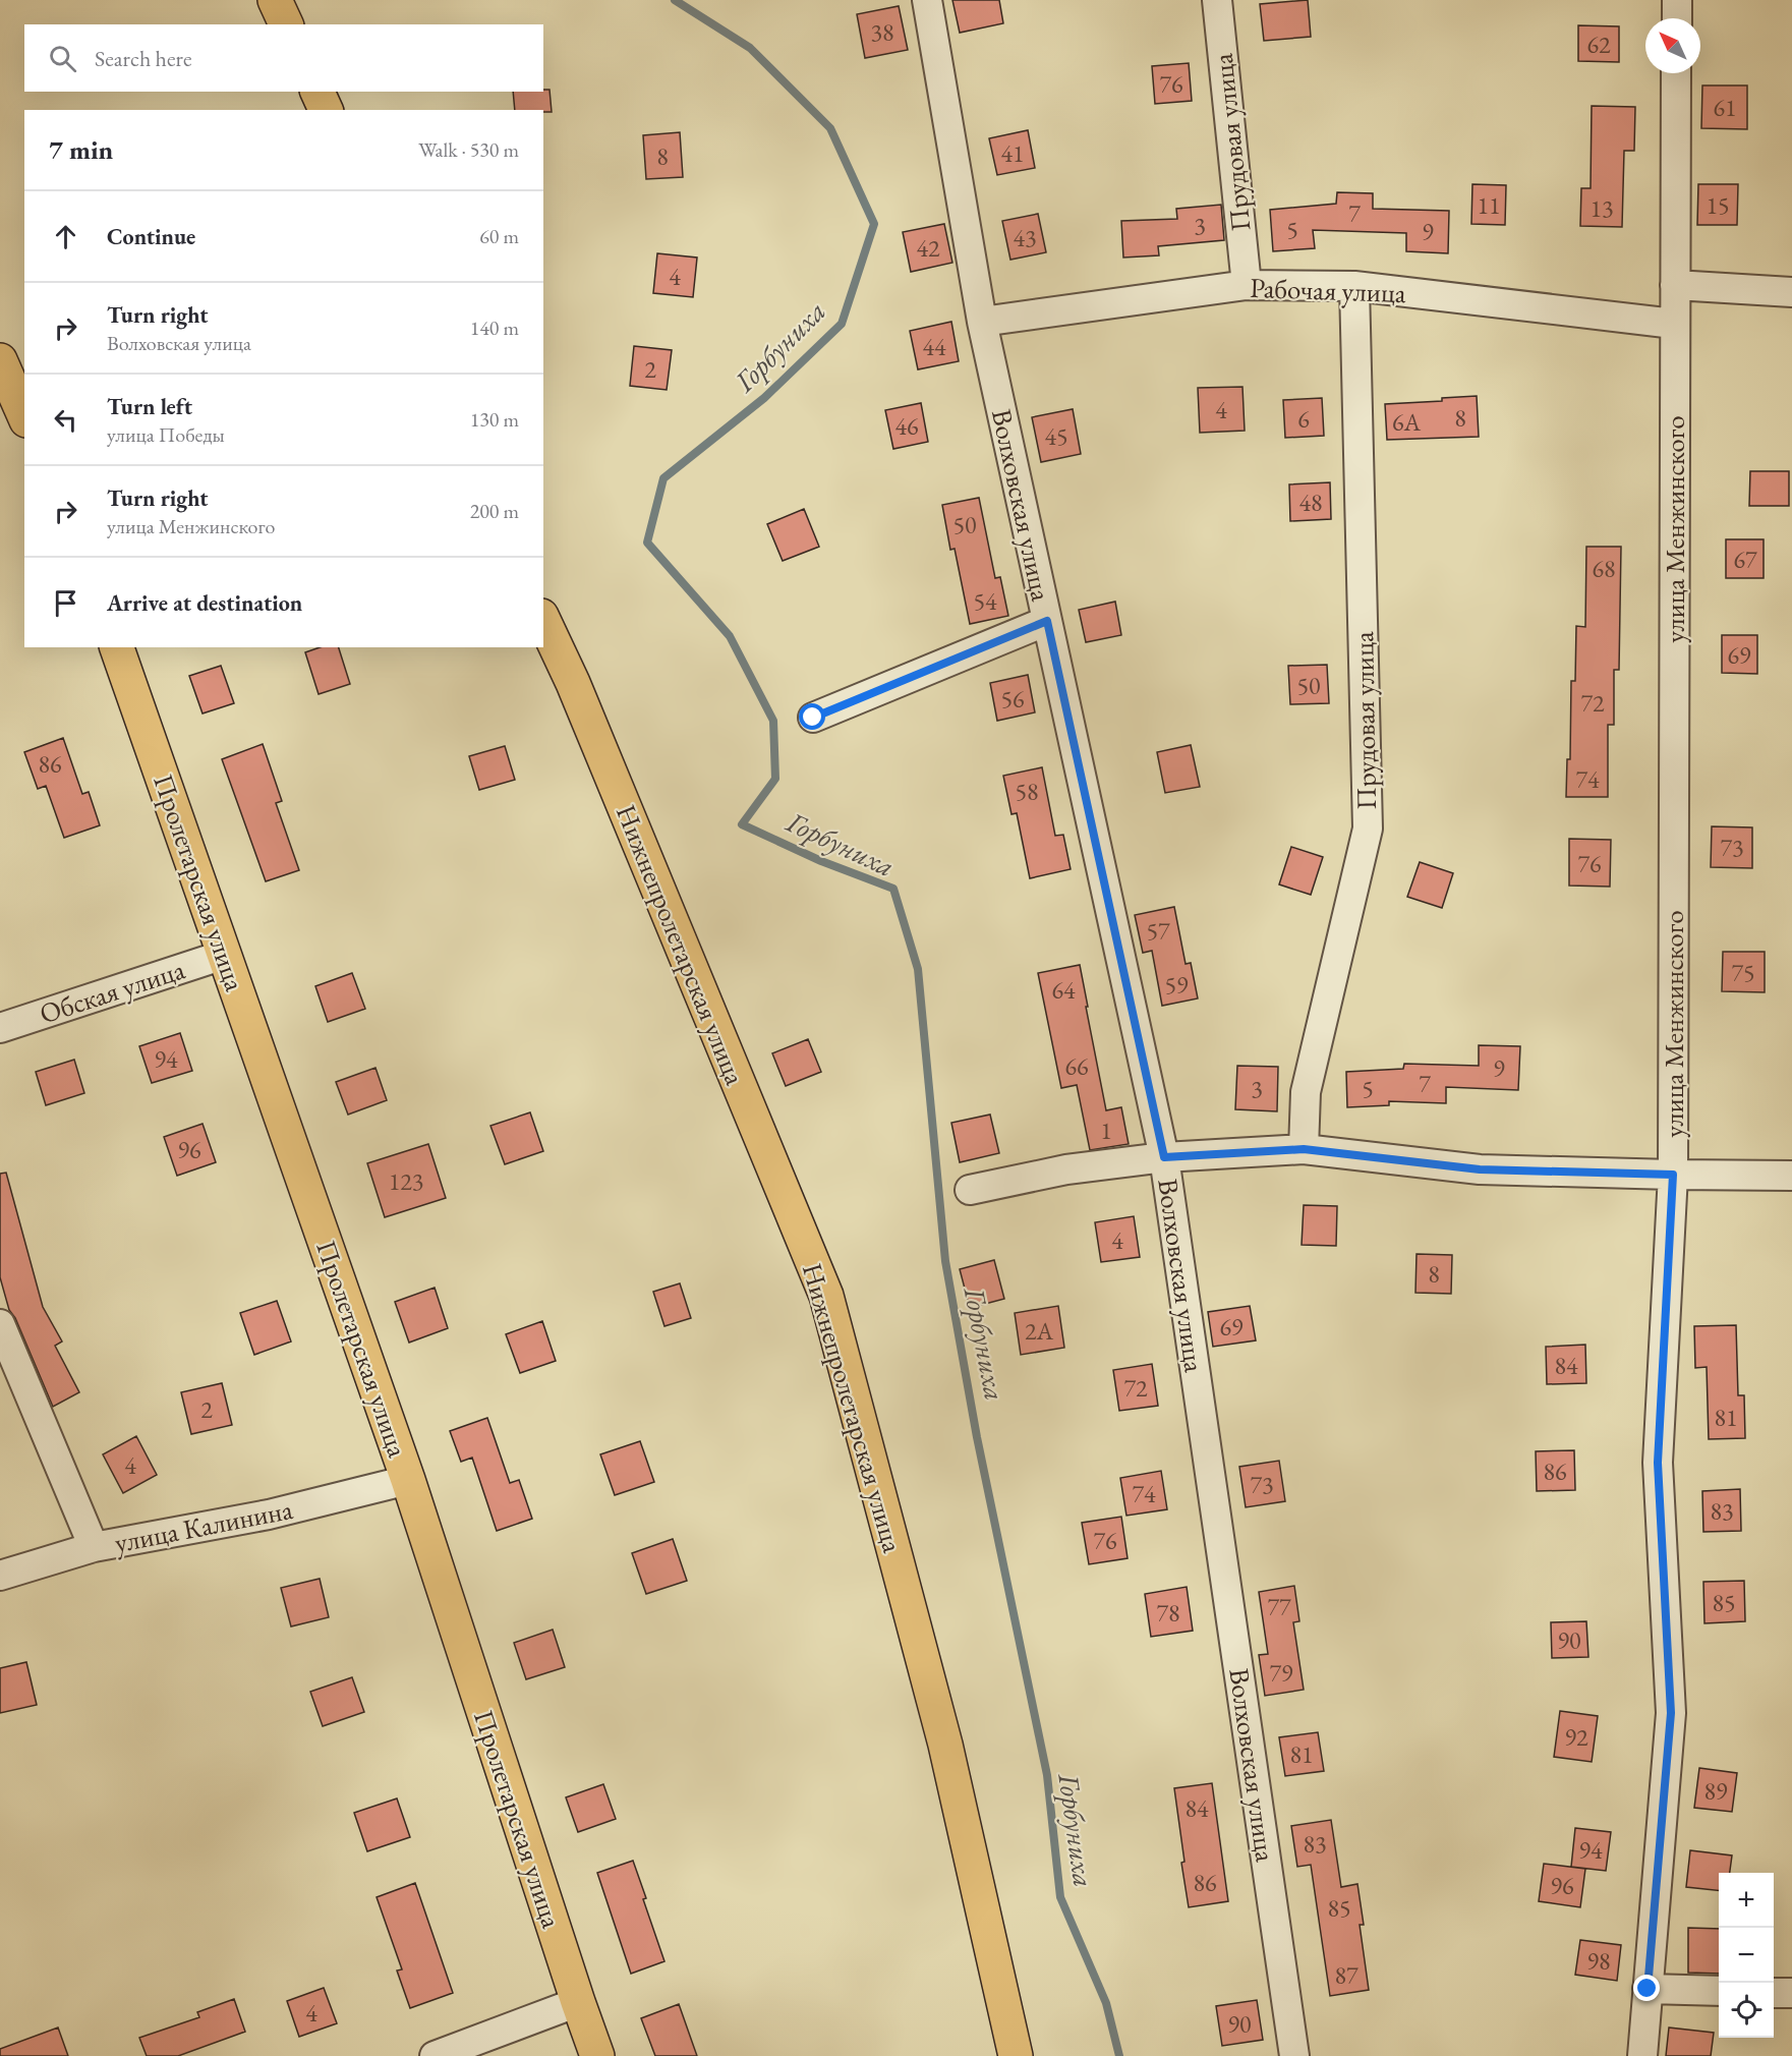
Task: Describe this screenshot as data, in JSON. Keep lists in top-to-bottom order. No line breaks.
{"streets":{"main road":["Пролетарская улица","Нижнепролетарская улица"],"street":["Прудовая улица","Рабочая улица","Волховская улица","улица Менжинского","Обская улица","улица Калинина"]},"crossings":[["Прудовая улица","Рабочая улица"],["Рабочая улица","Волховская улица"],["Рабочая улица","улица Менжинского"],["Пролетарская улица","Обская улица"],["Пролетарская улица","улица Калинина"]],"water":["Горбуниха"],"house_numbers":["38","62","76","61","41","8","11","15","13","7","3","5","9","43","42","4","44","2","4","8","6","6А","46","45","48","50","67","68","54","69","50","56","72","86","74","58","73","76","57","75","59","64","94","66","9","7","3","5","1","96","123","4","8","69","2А","84","72","2","81","4","86","73","74","83","76","85","77","78","90","79","92","81","89","84","83","94","86","96","85","98","87","4","90"],"north":"top left","page":{"search":"Search here","heading":["7 min","Walk · 530 m"],"list":[["Continue","60 m"],["Turn right","Волховская улица","140 m"],["Turn left","улица Победы","130 m"],["Turn right","улица Менжинского","200 m"],"Arrive at destination"],"map_buttons":["+","−"]}}
